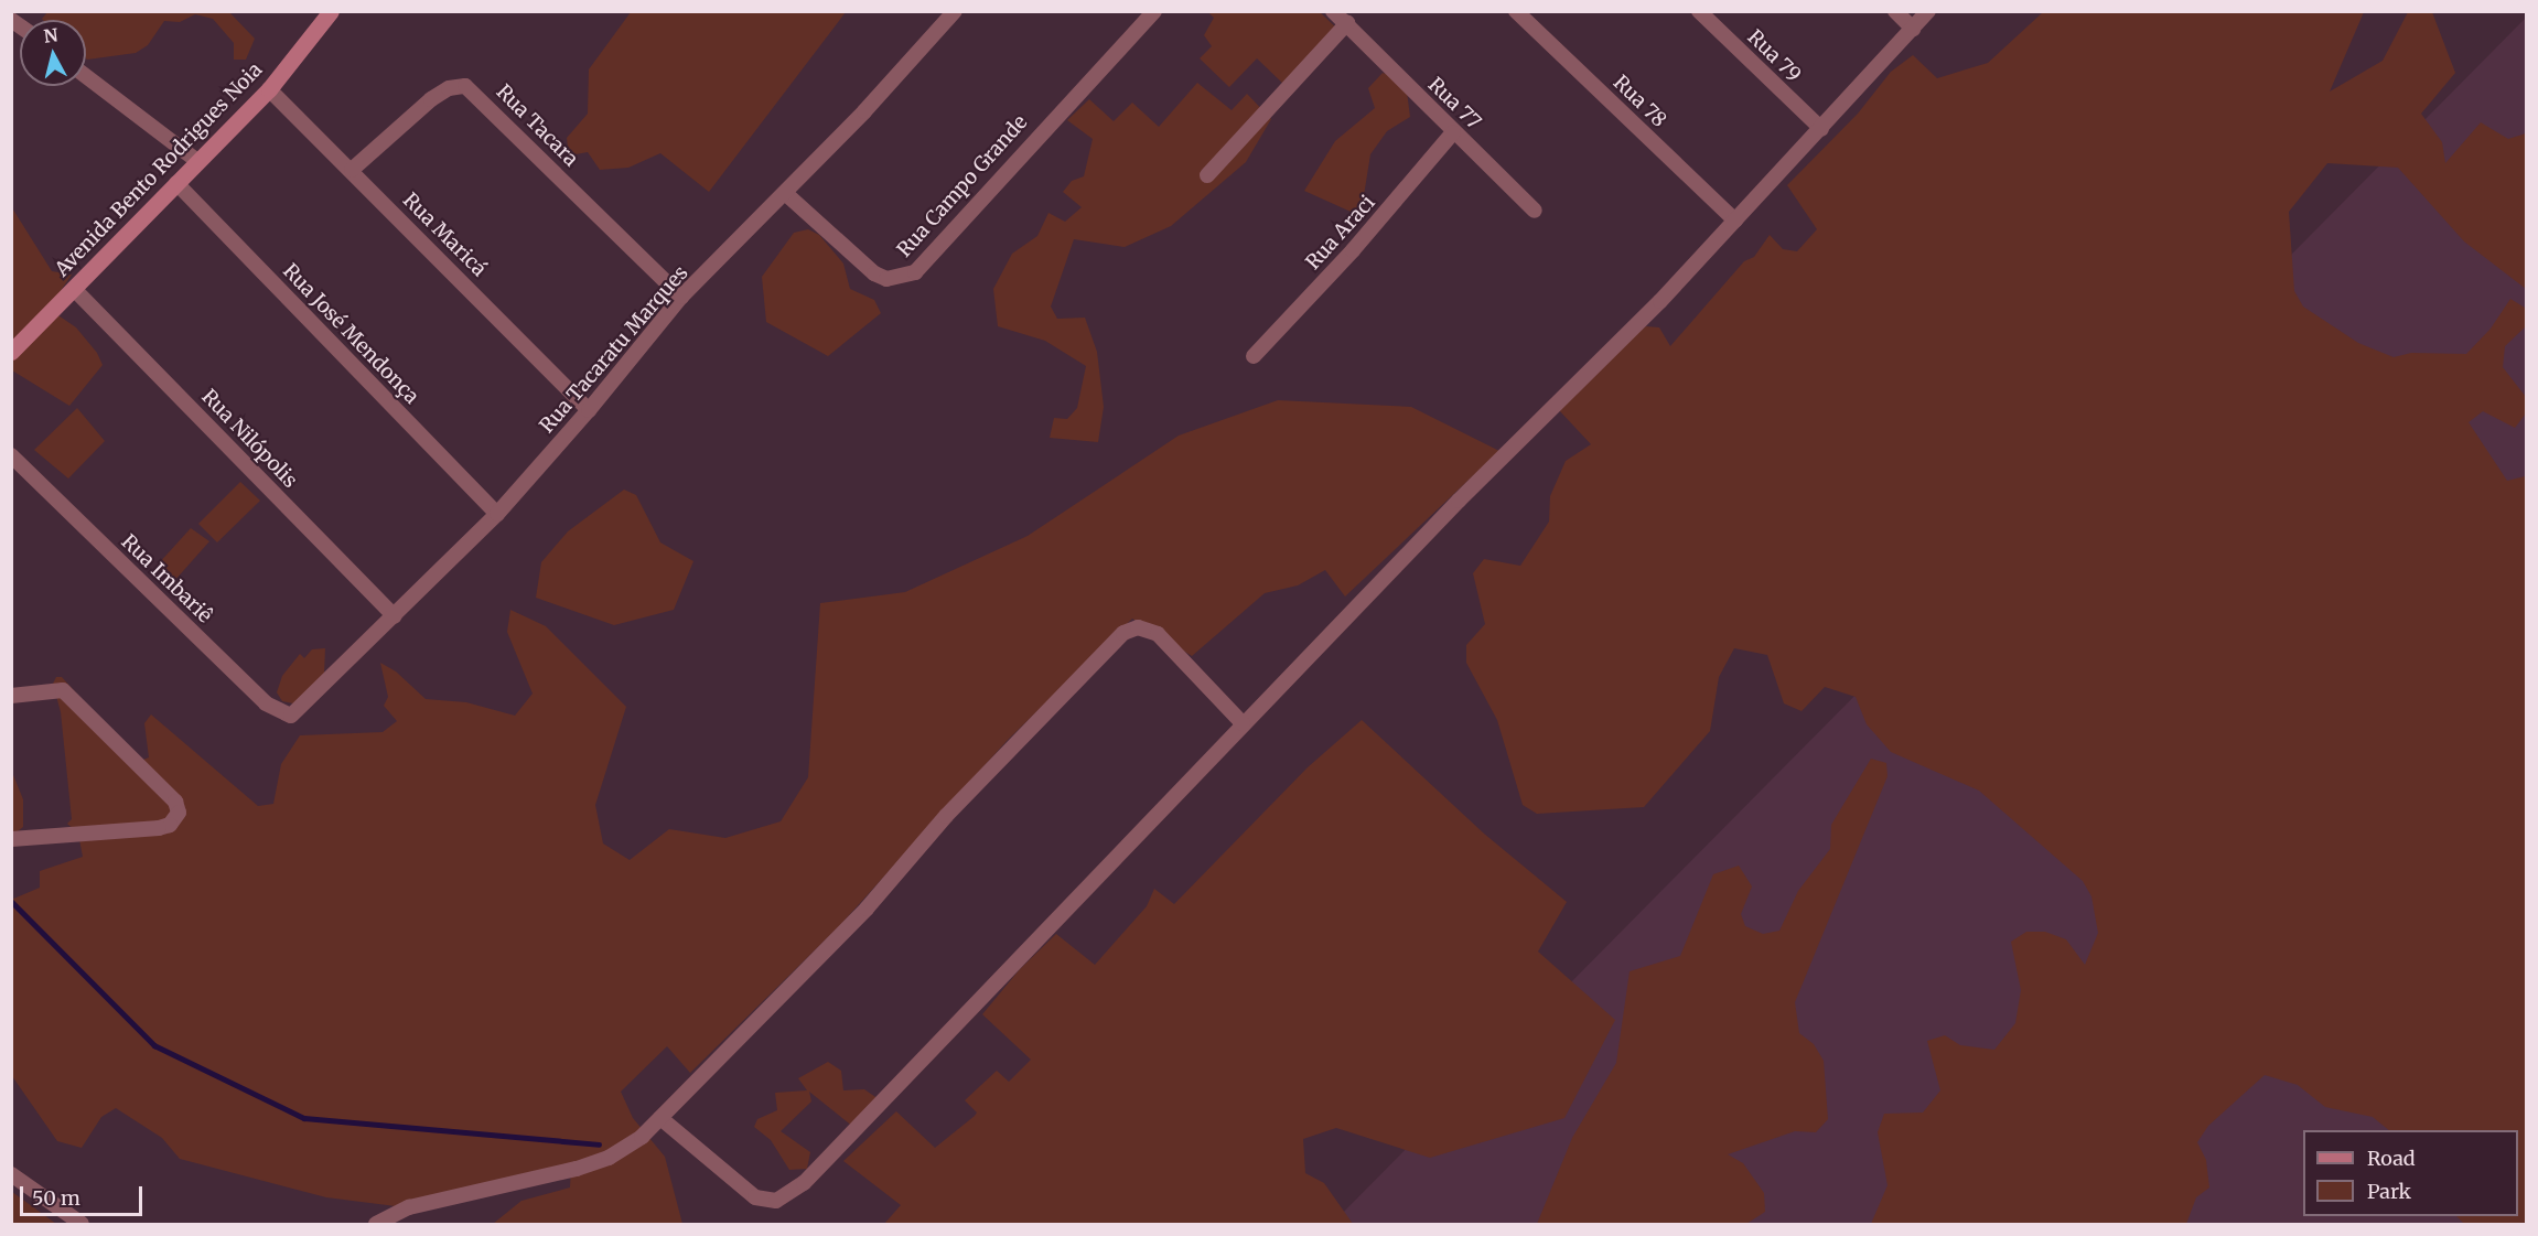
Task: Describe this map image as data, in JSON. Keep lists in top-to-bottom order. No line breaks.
{"streets":{"street":["Rua 79","Rua 78","Rua 77","Rua Tacara","Avenida Bento Rodrigues Noia","Rua Campo Grande","Rua Araci","Rua Maricá","Rua José Mendonça","Rua Tacaratu Marques","Rua Nilópolis","Rua Imbariê"]},"crossings":[["Rua 77","Rua Araci"],["Rua Tacara","Rua Maricá"],["Rua Tacara","Rua Tacaratu Marques"],["Avenida Bento Rodrigues Noia","Rua Maricá"],["Avenida Bento Rodrigues Noia","Rua José Mendonça"],["Avenida Bento Rodrigues Noia","Rua Nilópolis"],["Rua Campo Grande","Rua Tacaratu Marques"],["Rua Maricá","Rua Tacaratu Marques"],["Rua José Mendonça","Rua Tacaratu Marques"],["Rua Tacaratu Marques","Rua Nilópolis"],["Rua Tacaratu Marques","Rua Imbariê"]],"legend":["Road","Park"],"scale_bar":"50 m","north":"top"}
